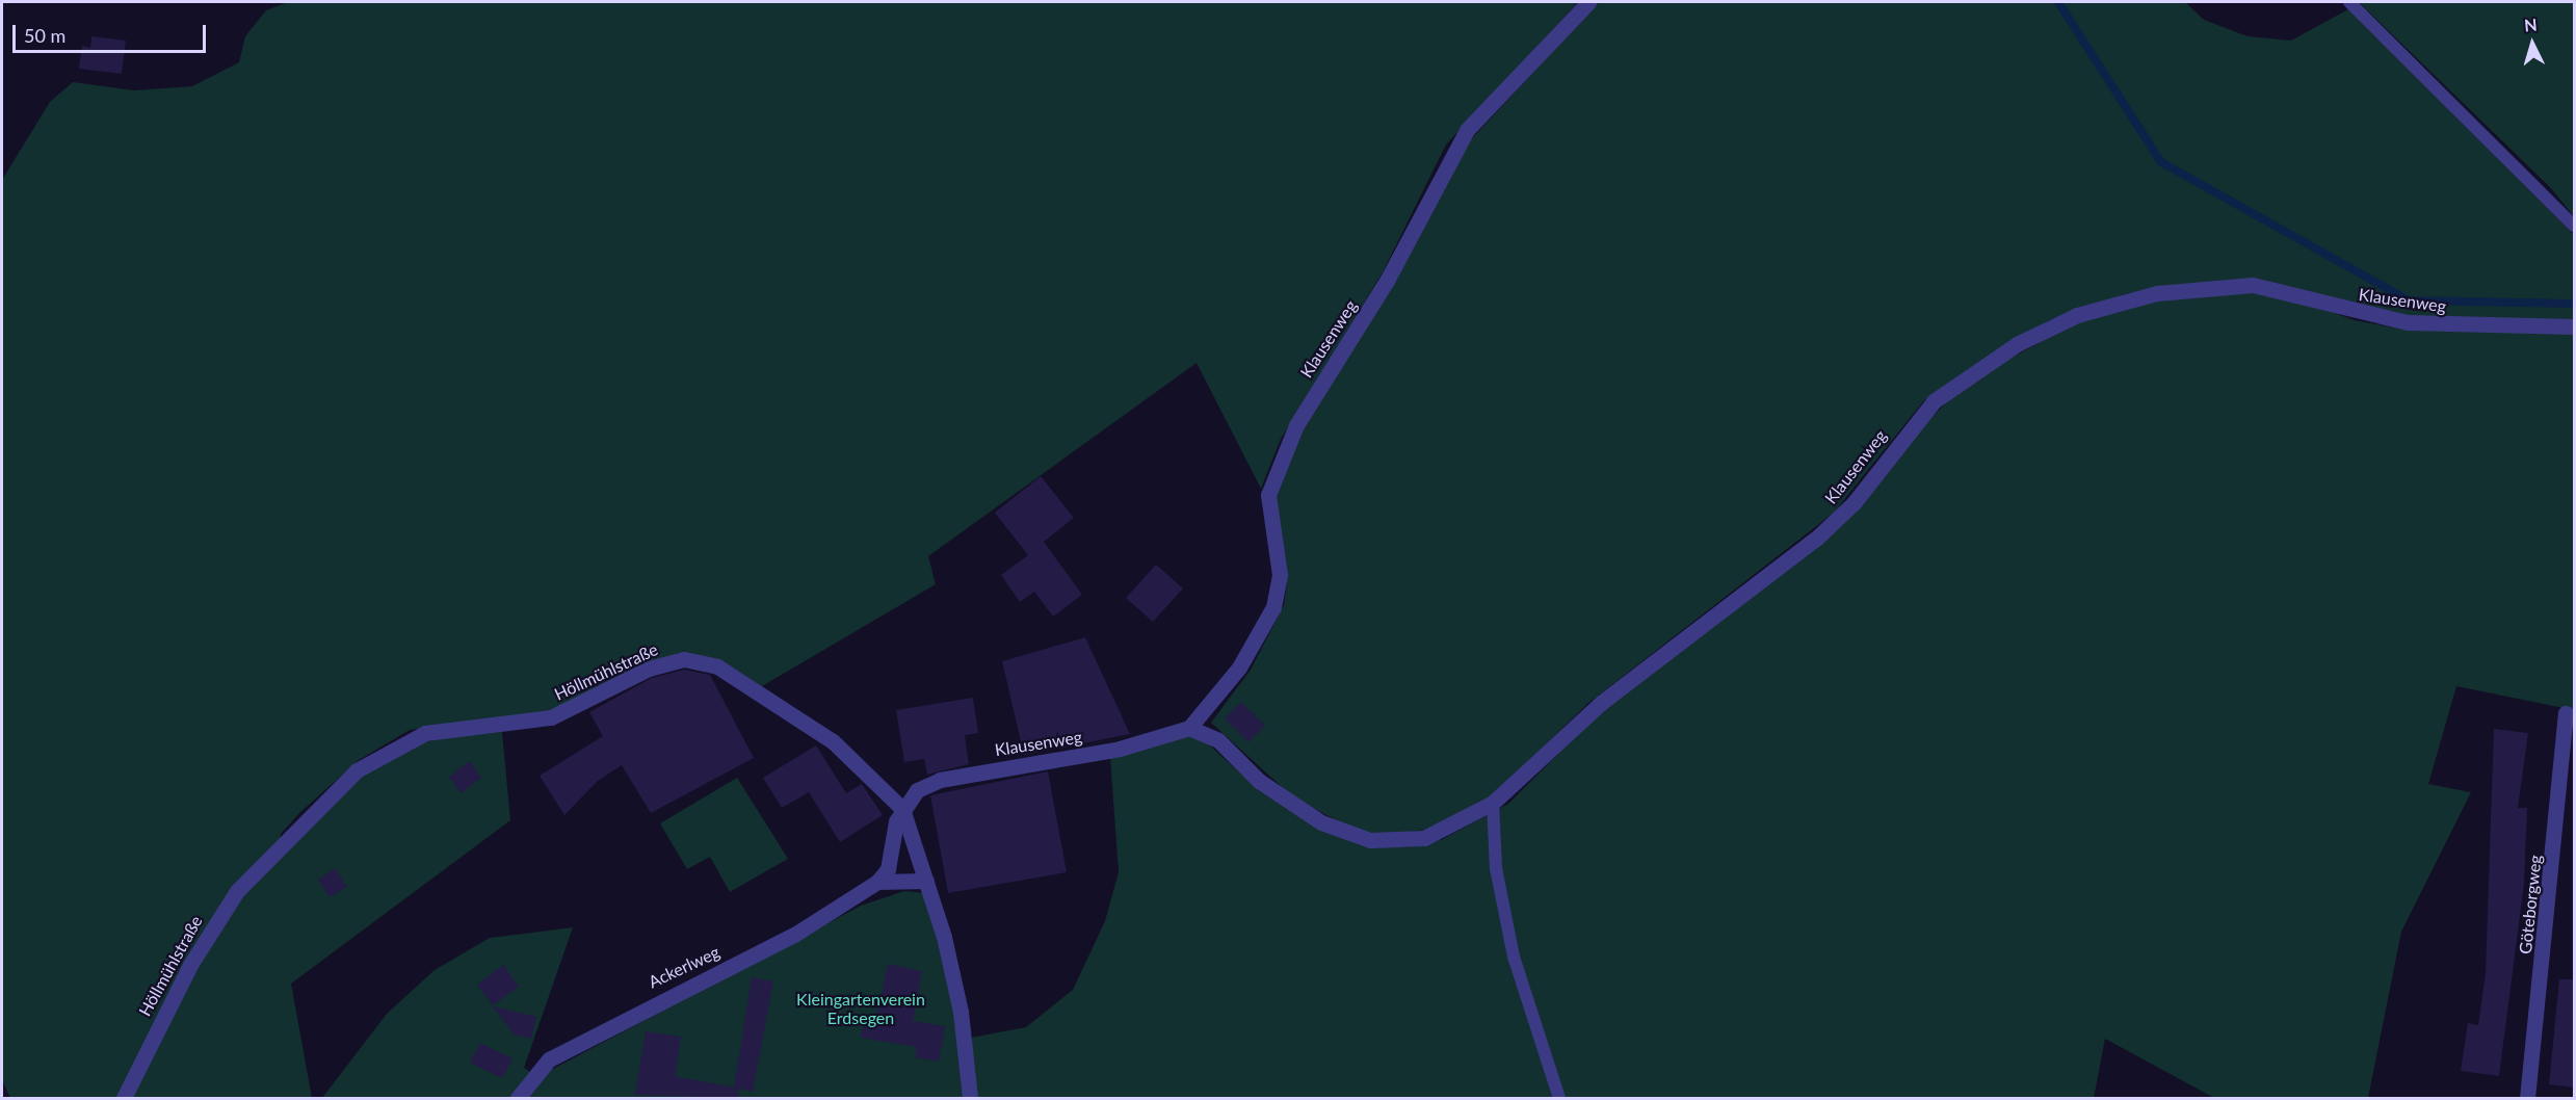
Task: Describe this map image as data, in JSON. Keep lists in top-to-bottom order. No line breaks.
{"streets":{"street":["Klausenweg","Höllmühlstraße","Göteborgweg","Ackerlweg"]},"crossings":[["Klausenweg","Höllmühlstraße"]],"parks":["Kleingartenverein Erdsegen"],"scale_bar":"50 m","north":"top"}
